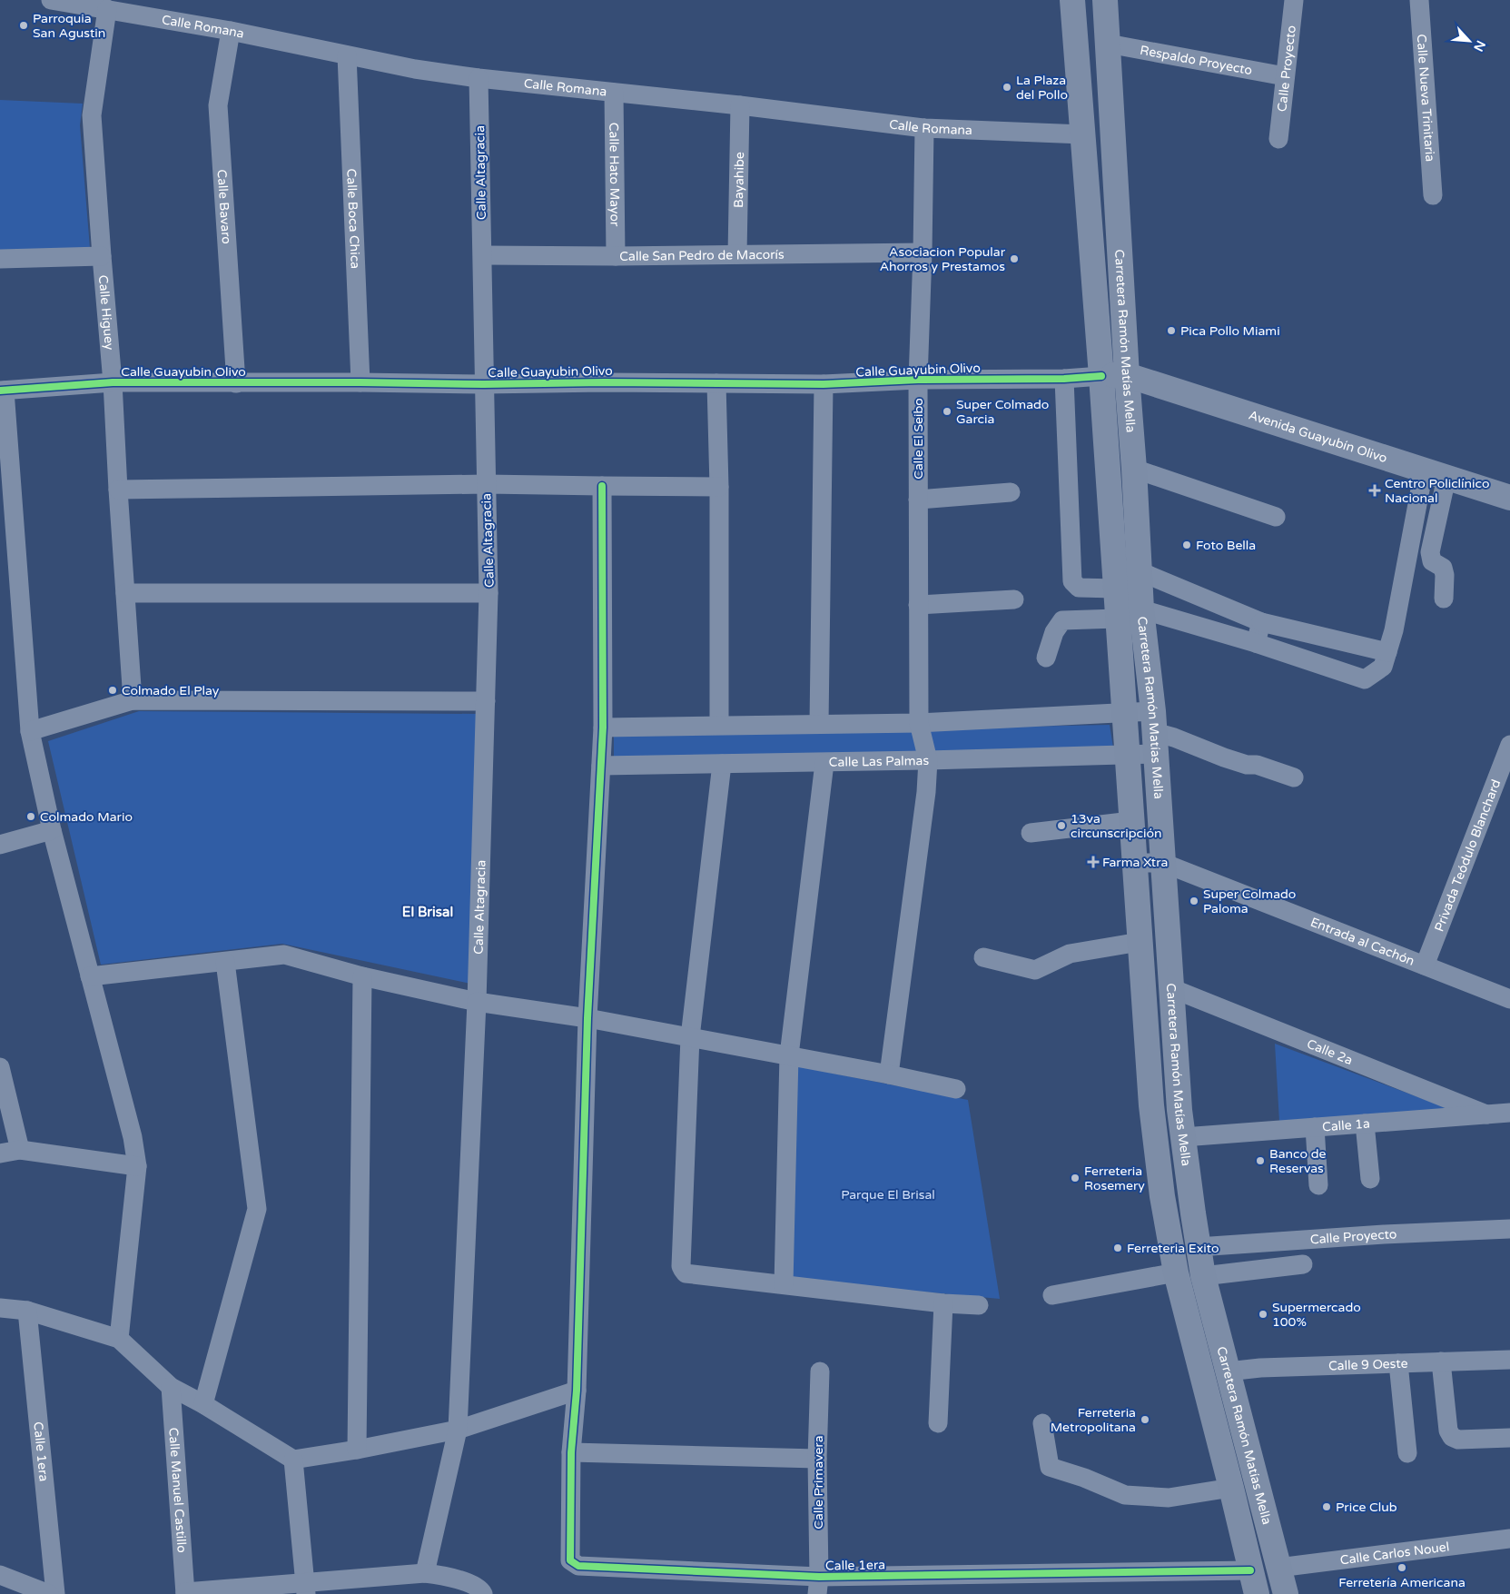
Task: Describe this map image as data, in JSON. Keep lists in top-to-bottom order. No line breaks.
{"streets":{"main road":["Carretera Ramón Matías Mella","Avenida Guayubín Olivo"],"street":["Calle Romana","Respaldo Proyecto","Calle Proyecto","Calle Nueva Trinitaria","Calle Altagracia","Calle Hato Mayor","Bayahibe","Calle Bavaro","Calle Boca Chica","Calle San Pedro de Macorís","Calle Higuey","Calle Guayubin Olivo","Calle El Seibo","Calle Las Palmas","Privada Teódulo Blanchard","Entrada al Cachón","Calle 2a","Calle 1a","Calle 9 Oeste","Calle 1era","Calle Primavera","Calle Manuel Castillo","Calle Carlos Nouel"]},"crossings":[["Calle Romana","Calle Altagracia"],["Calle Romana","Calle Hato Mayor"],["Calle Romana","Bayahibe"],["Calle Romana","Calle Bavaro"],["Calle Romana","Calle Boca Chica"],["Calle Romana","Calle Higuey"],["Calle Romana","Carretera Ramón Matías Mella"],["Calle Romana","Calle El Seibo"],["Respaldo Proyecto","Calle Proyecto"],["Respaldo Proyecto","Carretera Ramón Matías Mella"],["Calle Proyecto","Carretera Ramón Matías Mella"],["Calle Altagracia","Calle San Pedro de Macorís"],["Calle Altagracia","Calle Guayubin Olivo"],["Calle Hato Mayor","Calle San Pedro de Macorís"],["Bayahibe","Calle San Pedro de Macorís"],["Calle Bavaro","Calle Guayubin Olivo"],["Calle Boca Chica","Calle Guayubin Olivo"],["Calle San Pedro de Macorís","Calle El Seibo"],["Calle Higuey","Calle Guayubin Olivo"],["Carretera Ramón Matías Mella","Calle Guayubin Olivo"],["Carretera Ramón Matías Mella","Avenida Guayubín Olivo"],["Carretera Ramón Matías Mella","Calle Las Palmas"],["Carretera Ramón Matías Mella","Entrada al Cachón"],["Carretera Ramón Matías Mella","Calle 2a"],["Carretera Ramón Matías Mella","Calle 1a"],["Carretera Ramón Matías Mella","Calle 9 Oeste"],["Carretera Ramón Matías Mella","Calle 1era"],["Carretera Ramón Matías Mella","Calle Carlos Nouel"],["Calle Guayubin Olivo","Avenida Guayubín Olivo"],["Calle Guayubin Olivo","Calle El Seibo"],["Calle El Seibo","Calle Las Palmas"],["Privada Teódulo Blanchard","Entrada al Cachón"],["Calle 2a","Calle 1a"],["Calle 1era","Calle Primavera"]],"districts":["El Brisal"],"parks":["Parque El Brisal"],"places":{"other":["Parroquia San Agustin","La Plaza del Pollo","Asociacion Popular Ahorros y Prestamos","Pica Pollo Miami","Super Colmado Garcia","Foto Bella","Colmado El Play","Colmado Mario","13va circunscripción","Super Colmado Paloma","Banco de Reservas","Ferreteria Rosemery","Ferreteria Exito","Supermercado 100%","Ferreteria Metropolitana","Price Club","Ferretería Americana"],"health":["Centro Policlínico Nacional","Farma Xtra"]},"north":"bottom right"}
